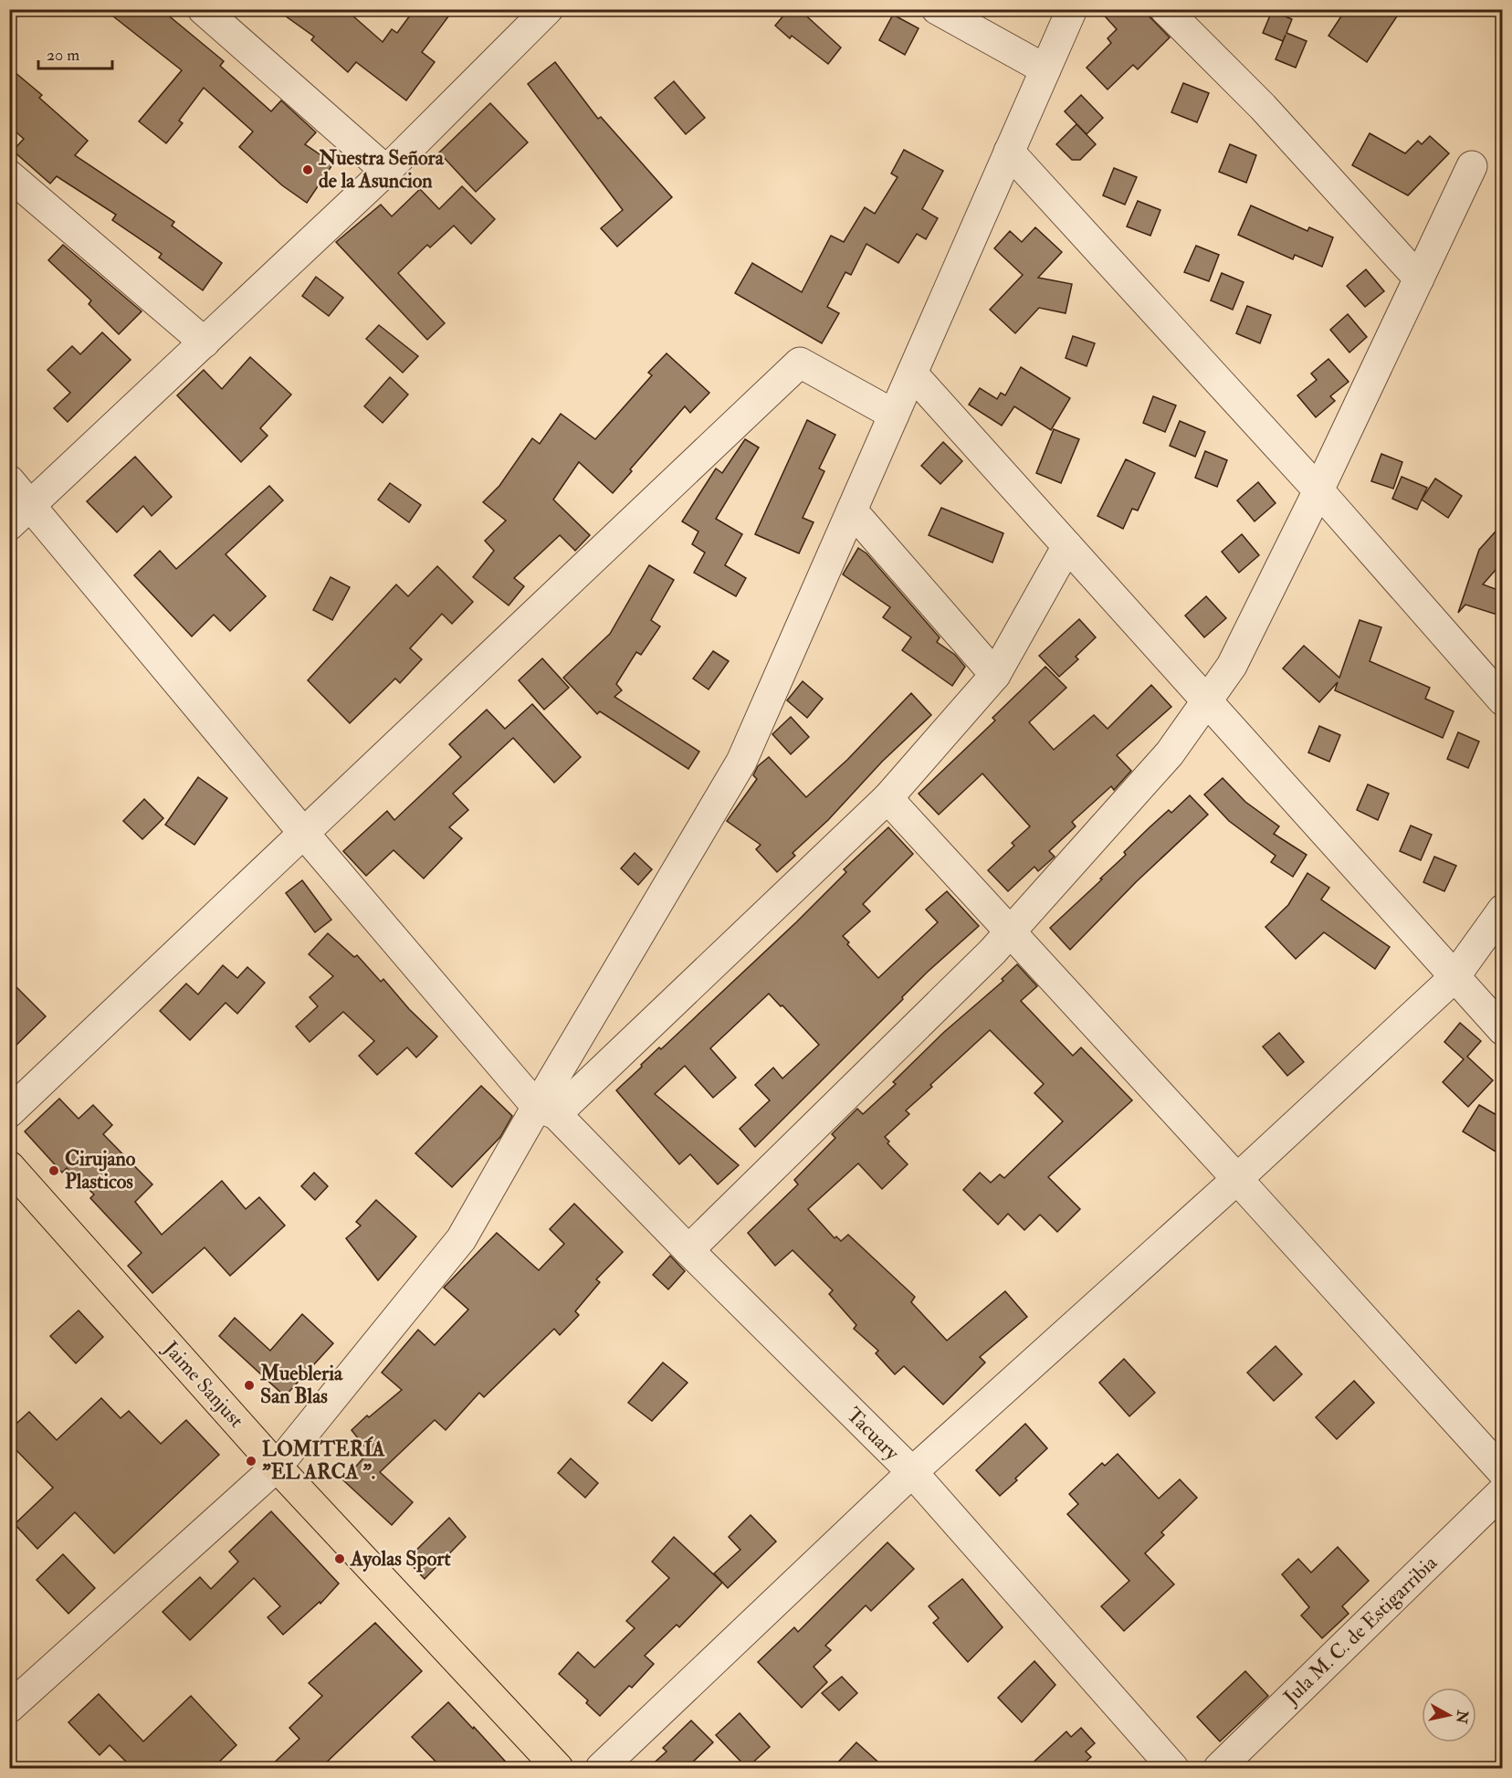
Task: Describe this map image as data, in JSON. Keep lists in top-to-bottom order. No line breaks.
{"streets":{"main road":["Jaime Sanjust"],"street":["Tacuary","Jula M. C. de Estigarribia"]},"places":["Nuestra Señora de la Asuncion","Cirujano Plasticos","Muebleria San Blas","LOMITERÍA \"EL ARCA \".","Ayolas Sport"],"scale_bar":"20 m","north":"right"}
